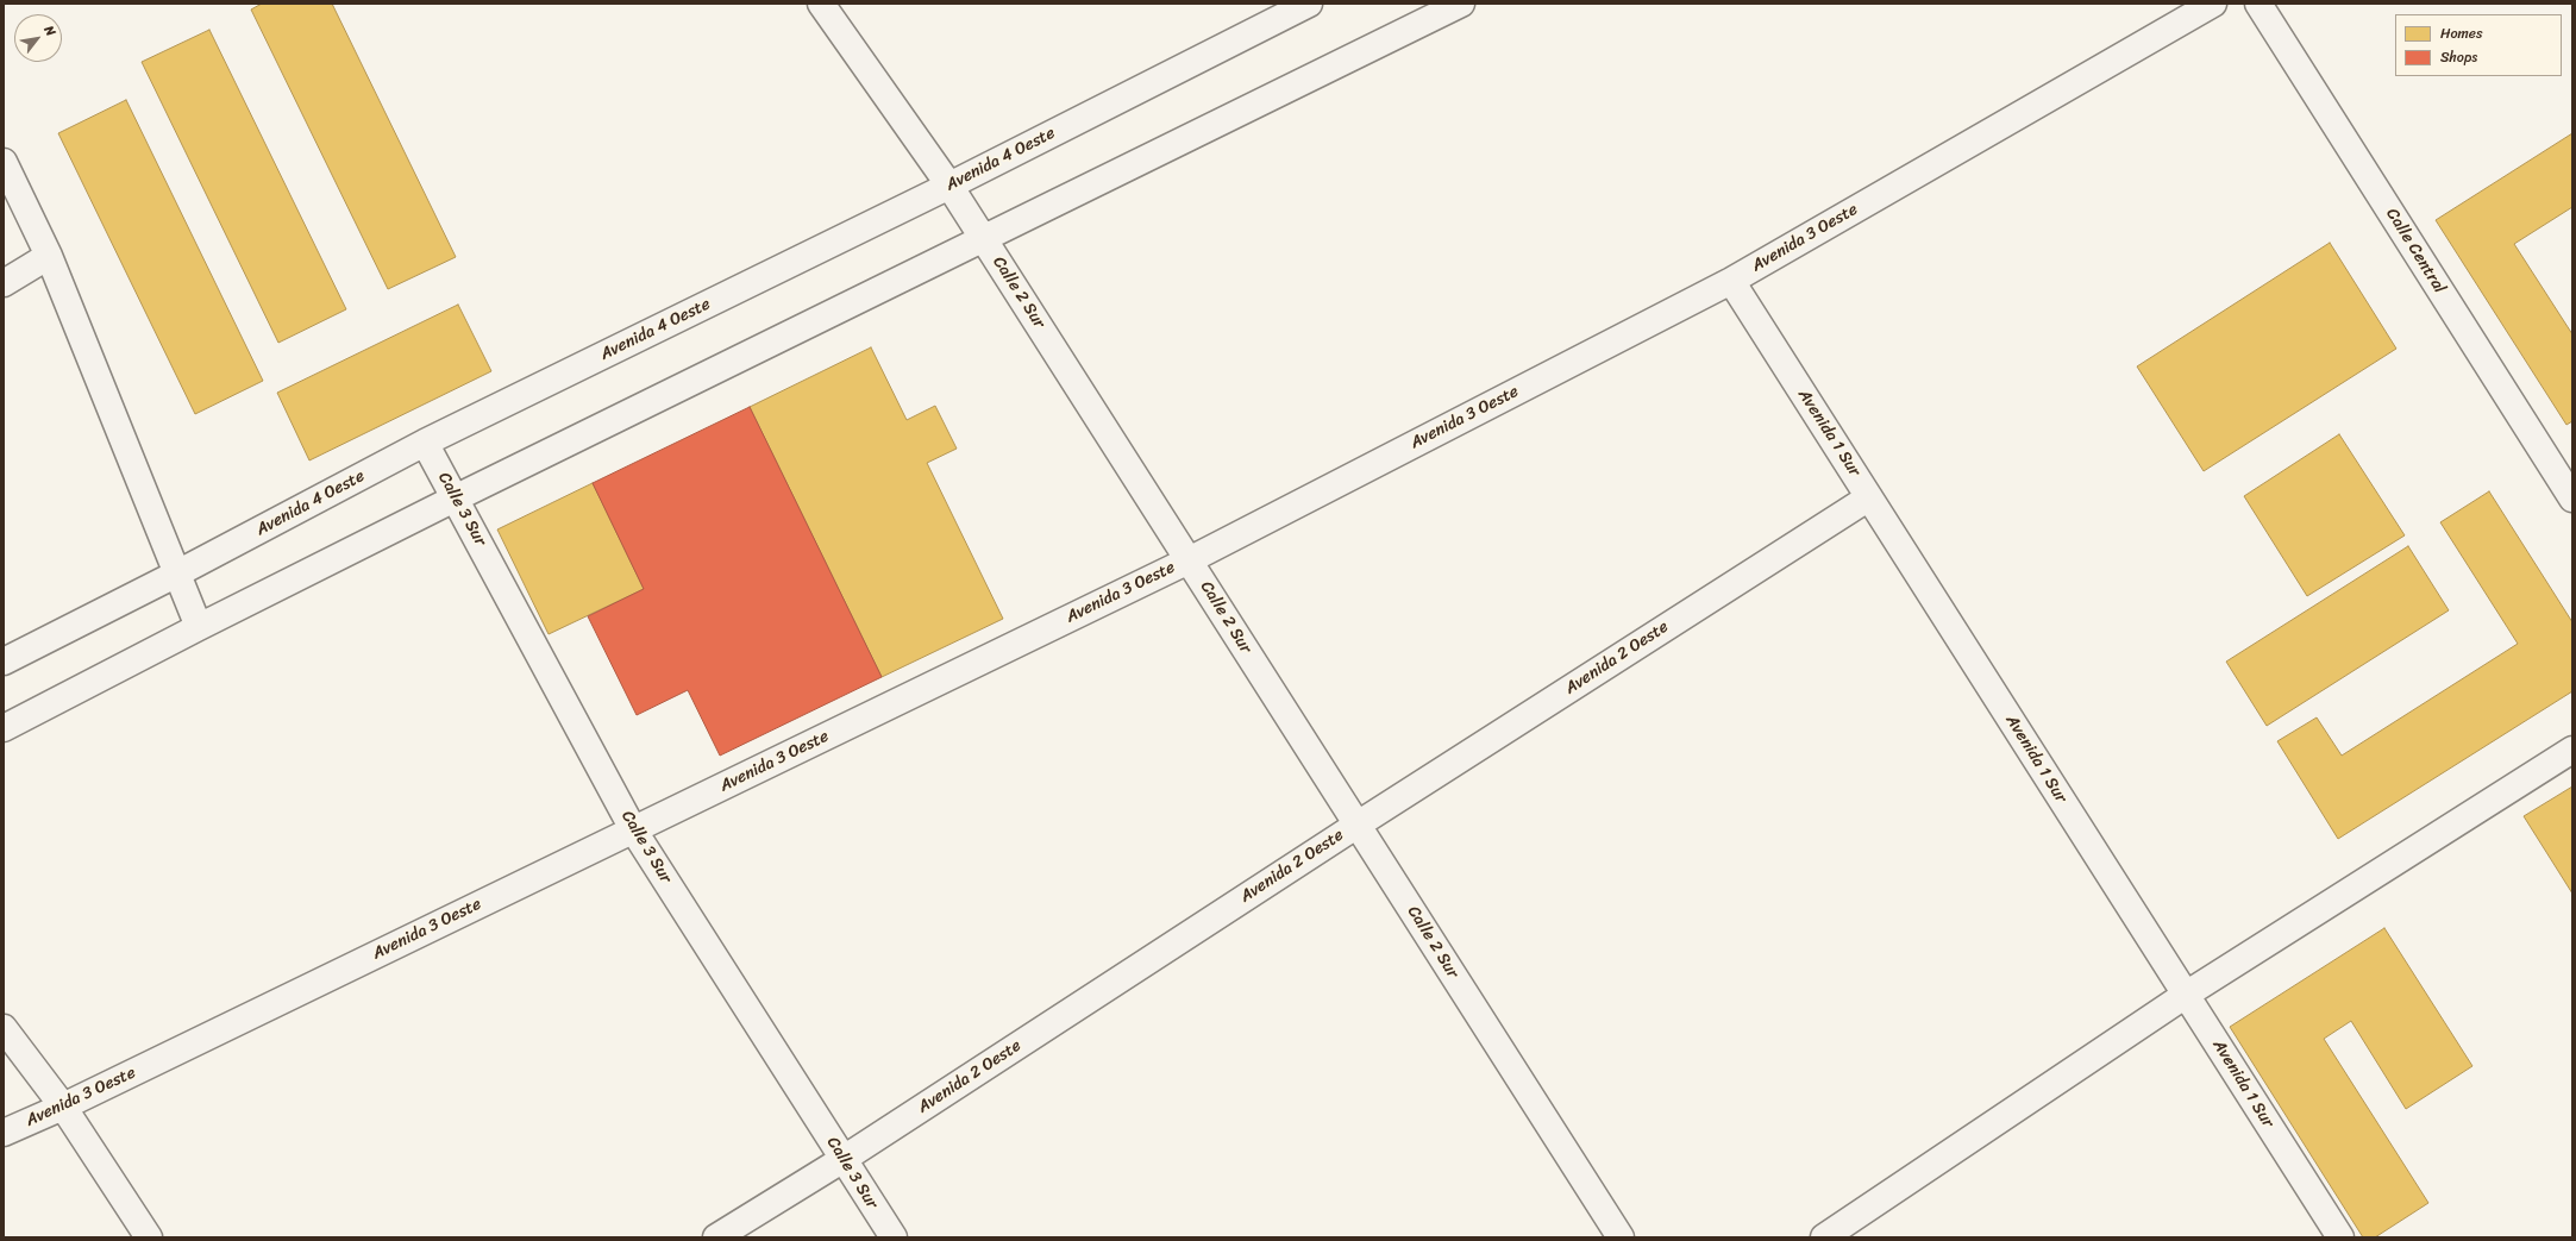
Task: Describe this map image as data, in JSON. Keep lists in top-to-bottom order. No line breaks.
{"streets":{"street":["Avenida 4 Oeste","Avenida 3 Oeste","Calle Central","Calle 2 Sur","Avenida 1 Sur","Calle 3 Sur","Avenida 2 Oeste"]},"crossings":[["Avenida 4 Oeste","Calle 2 Sur"],["Avenida 4 Oeste","Calle 3 Sur"],["Avenida 3 Oeste","Calle 2 Sur"],["Avenida 3 Oeste","Avenida 1 Sur"],["Avenida 3 Oeste","Calle 3 Sur"],["Calle 2 Sur","Avenida 2 Oeste"],["Avenida 1 Sur","Avenida 2 Oeste"],["Calle 3 Sur","Avenida 2 Oeste"]],"legend":["Homes","Shops"],"north":"top right"}
